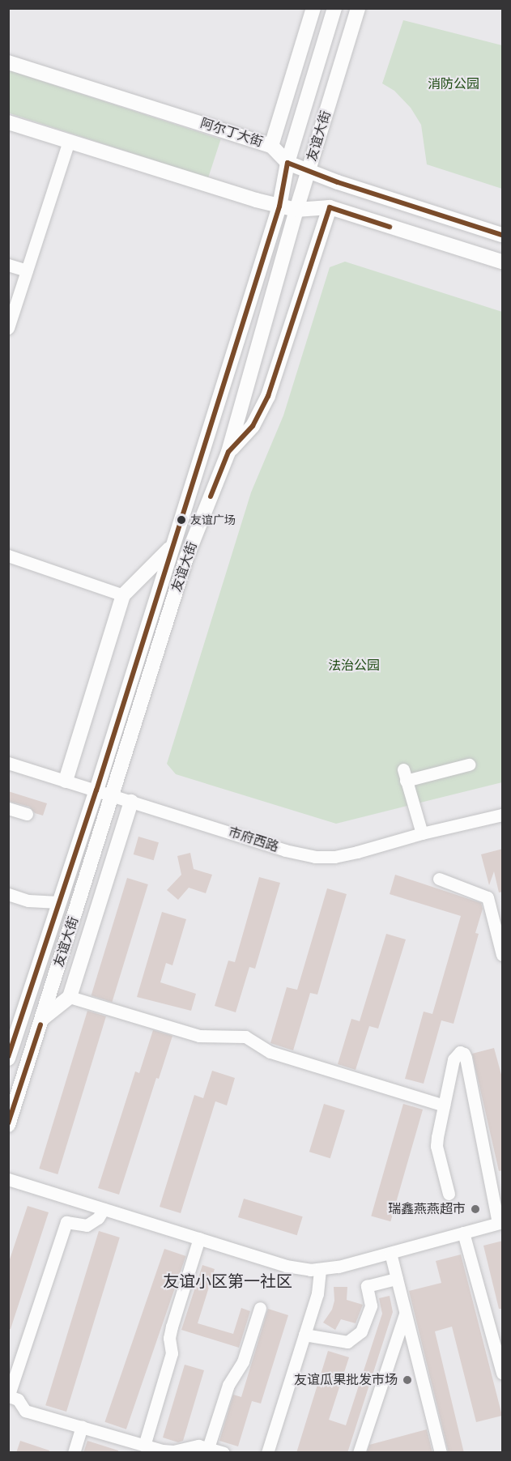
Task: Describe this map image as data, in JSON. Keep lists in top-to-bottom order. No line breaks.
{"streets":{"main road":["阿尔丁大街","友谊大街"],"street":["市府西路"]},"crossings":[["阿尔丁大街","友谊大街"],["友谊大街","市府西路"]],"districts":["友谊小区第一社区"],"parks":["消防公园","法治公园"],"places":["友谊广场","瑞鑫燕燕超市","友谊瓜果批发市场"]}
